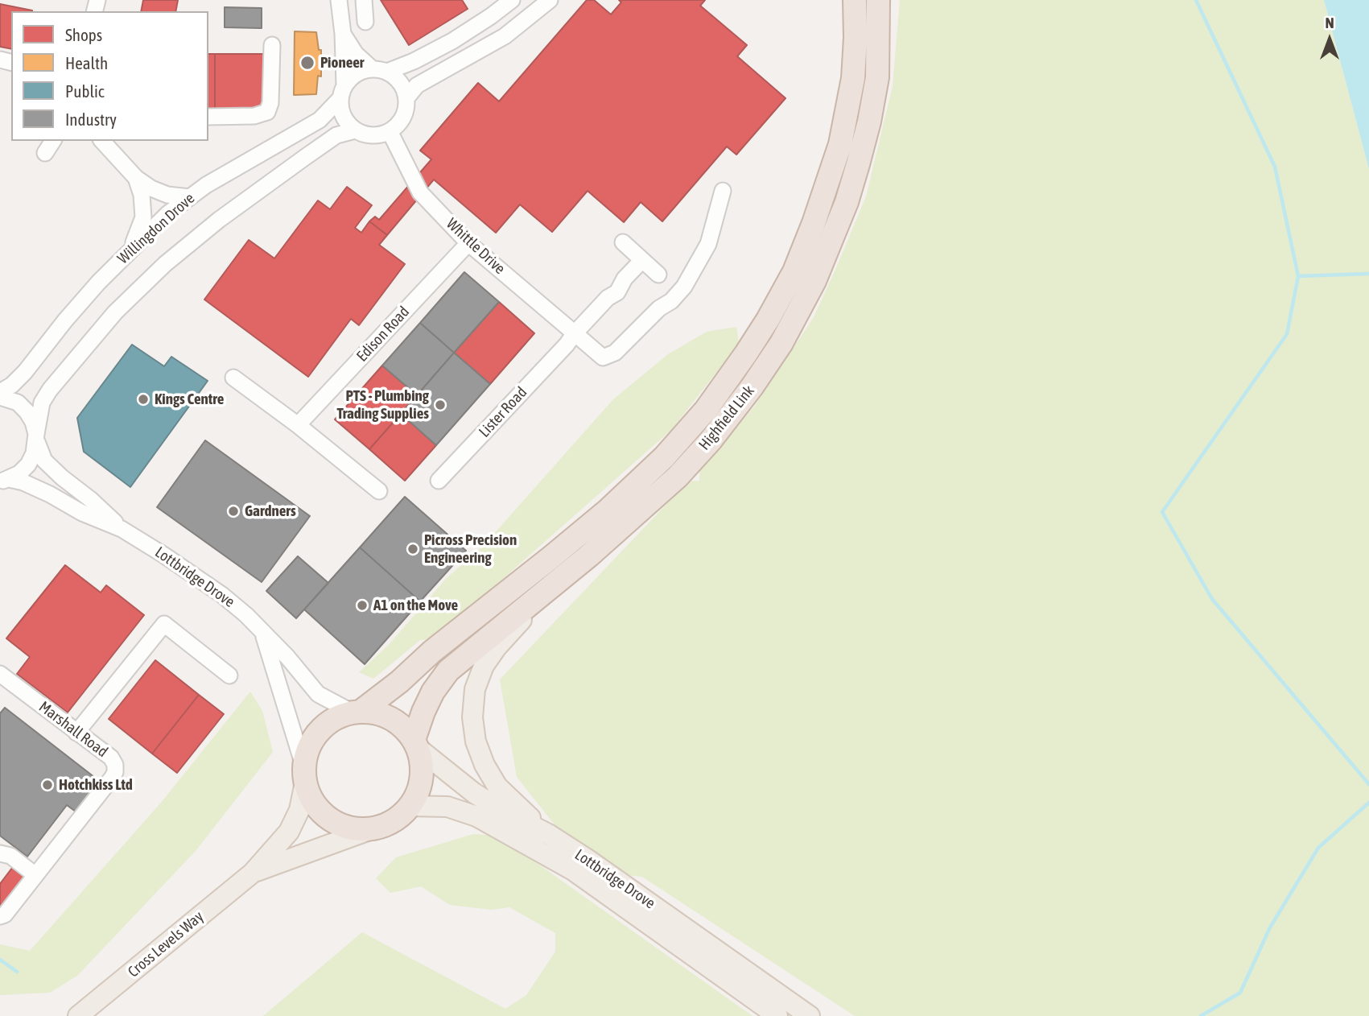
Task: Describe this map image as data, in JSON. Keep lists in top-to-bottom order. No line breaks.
{"streets":{"highway":["Highfield Link"],"main road":["Lottbridge Drove","Cross Levels Way"],"street":["Willingdon Drove","Whittle Drive","Edison Road","Lister Road","Marshall Road"]},"crossings":[["Willingdon Drove","Whittle Drive"],["Willingdon Drove","Lottbridge Drove"],["Whittle Drive","Edison Road"],["Whittle Drive","Lister Road"],["Highfield Link","Lottbridge Drove"],["Highfield Link","Cross Levels Way"],["Lottbridge Drove","Cross Levels Way"]],"places":["Pioneer","Kings Centre","PTS - Plumbing Trading Supplies","Gardners","Picross Precision Engineering","A1 on the Move","Hotchkiss Ltd"],"legend":["Shops","Health","Public","Industry"],"north":"top"}
